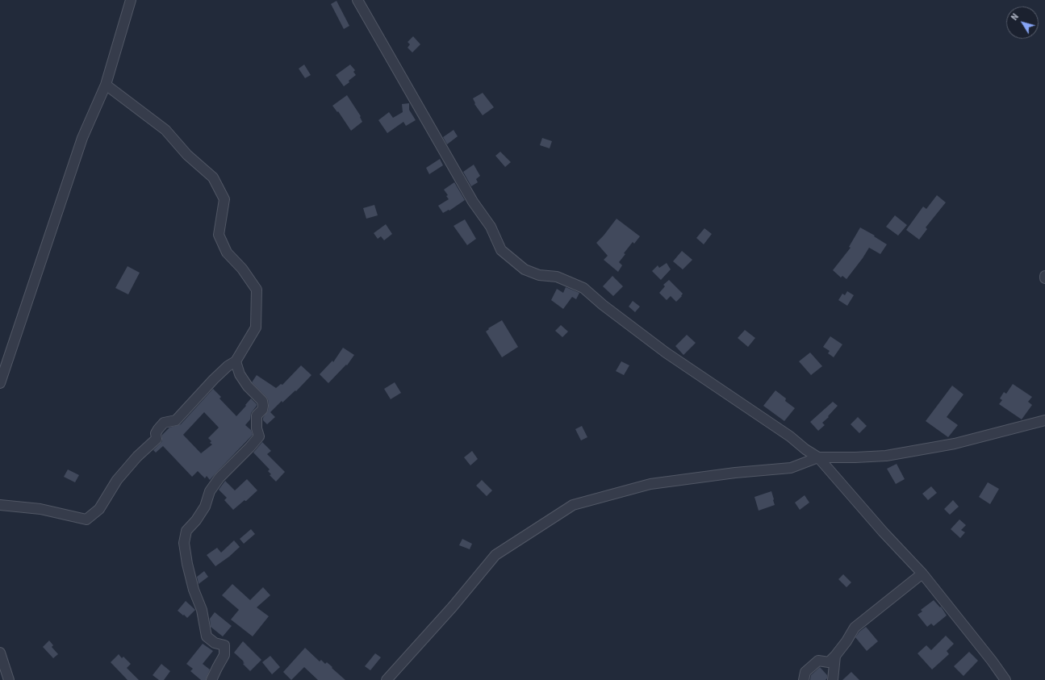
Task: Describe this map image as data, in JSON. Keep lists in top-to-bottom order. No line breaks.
{"north":"top left"}
